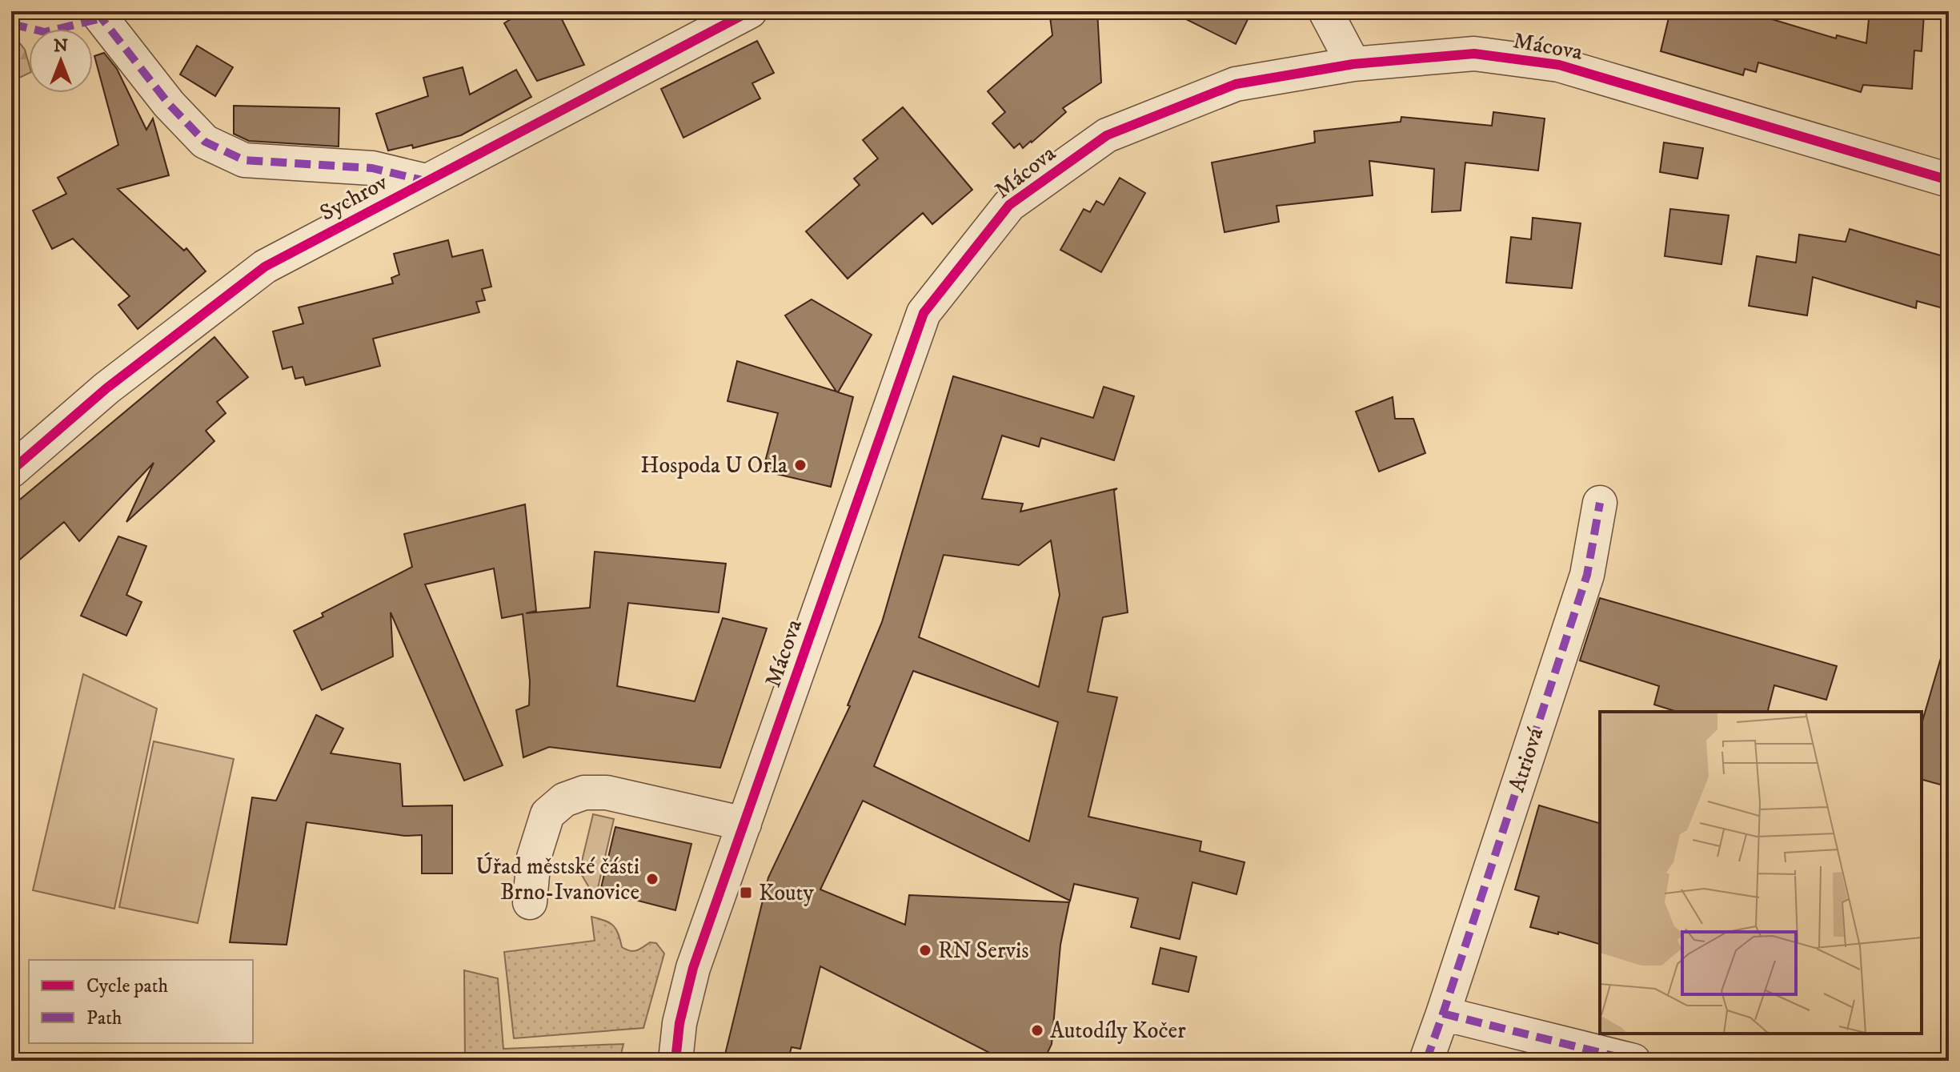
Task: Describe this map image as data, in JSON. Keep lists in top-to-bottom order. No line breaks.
{"streets":{"street":["Mácova","Sychrov","Atriová"]},"places":{"other":["Hospoda U Orla","Úřad městské části Brno-Ivanovice","RN Servis","Autodíly Kočer"],"transit":["Kouty"]},"legend":["Cycle path","Path"],"north":"top"}
